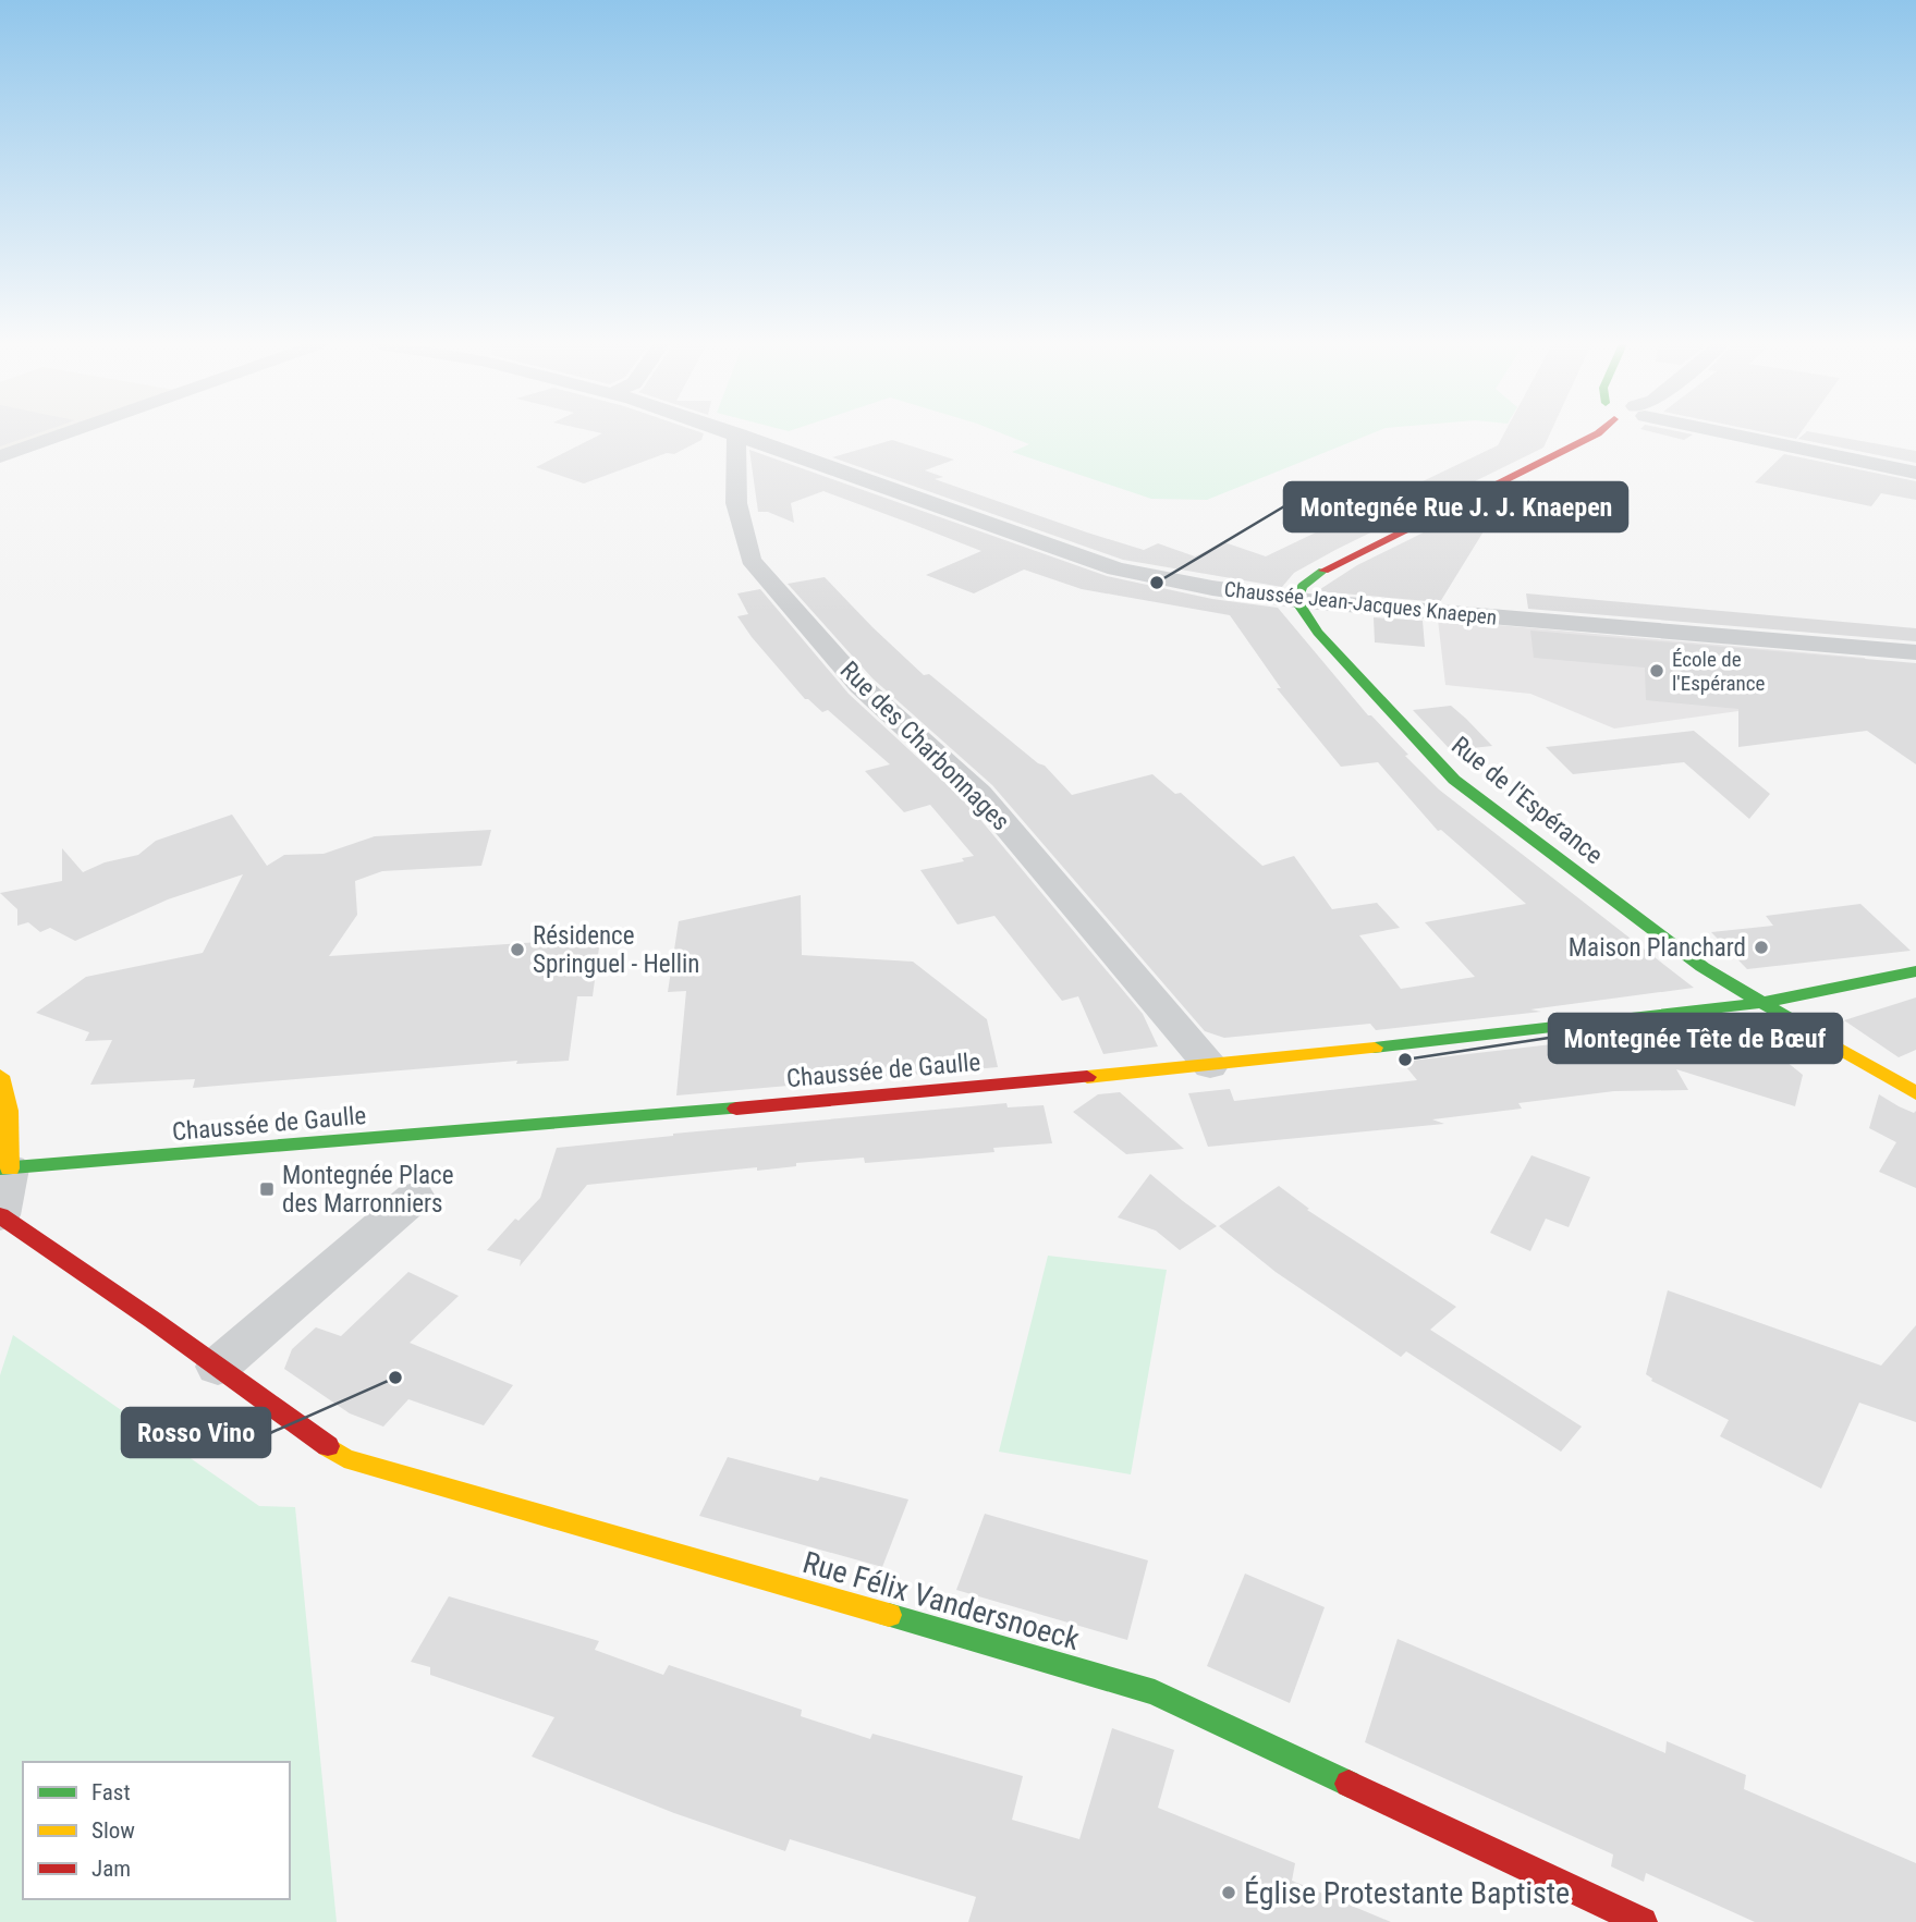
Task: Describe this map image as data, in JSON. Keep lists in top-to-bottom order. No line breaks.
{"streets":{"street":["Chaussée Jean-Jacques Knaepen","Rue des Charbonnages","Rue de l'Espérance","Chaussée de Gaulle","Rue Félix Vandersnoeck"]},"crossings":[["Chaussée Jean-Jacques Knaepen","Rue de l'Espérance"],["Rue des Charbonnages","Chaussée de Gaulle"],["Rue de l'Espérance","Chaussée de Gaulle"]],"places":{"other":["Montegnée Rue J. J. Knaepen","École de l'Espérance","Maison Planchard","Résidence Springuel - Hellin","Montegnée Tête de Bœuf","Rosso Vino","Église Protestante Baptiste"],"transit":["Montegnée Place des Marronniers"]},"legend":["Fast","Slow","Jam"]}
